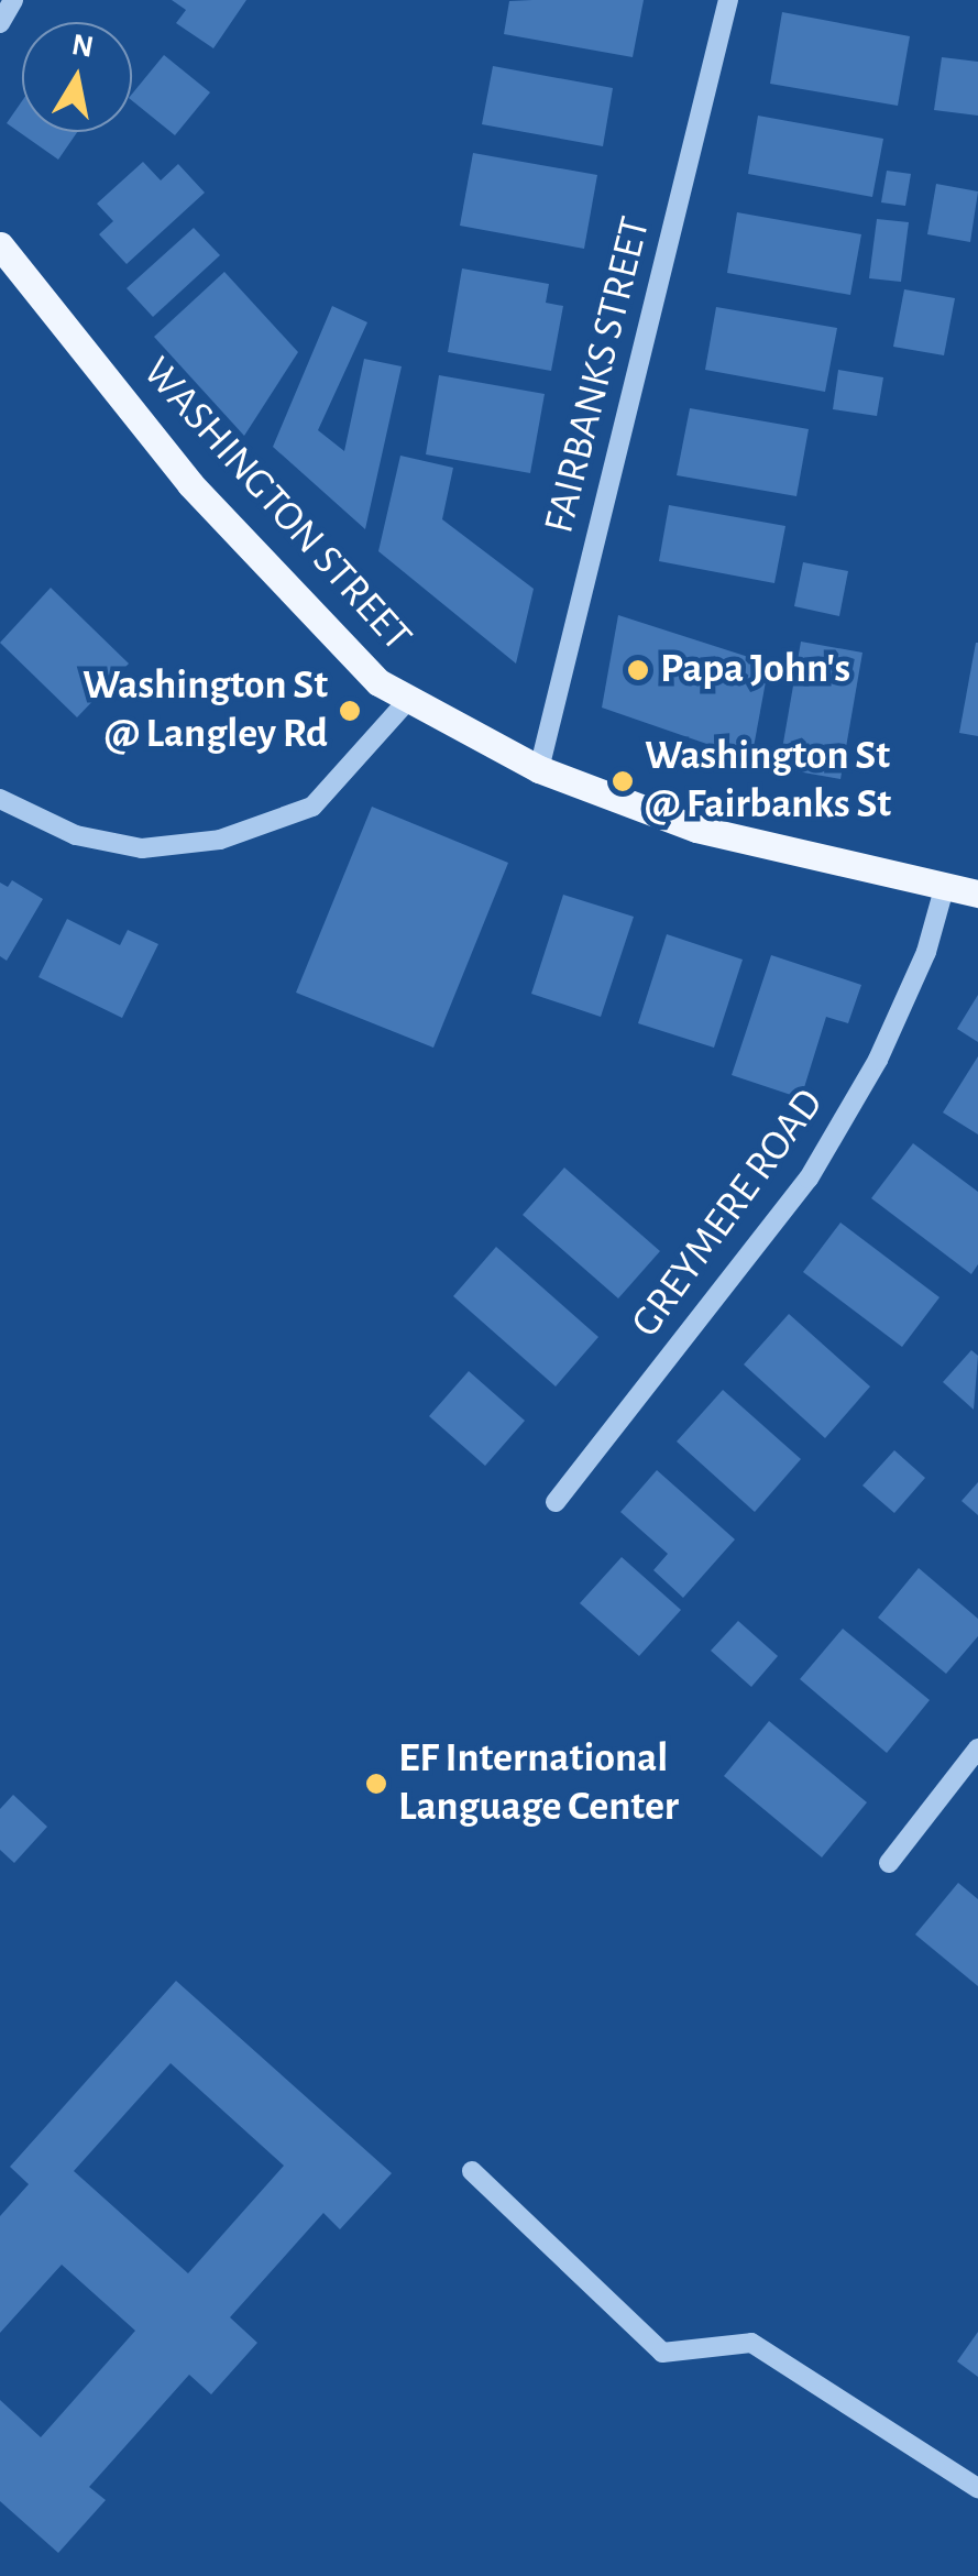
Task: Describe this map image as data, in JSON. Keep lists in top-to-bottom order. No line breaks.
{"streets":{"main road":["WASHINGTON STREET"],"street":["FAIRBANKS STREET","GREYMERE ROAD"]},"crossings":[["FAIRBANKS STREET","WASHINGTON STREET"],["WASHINGTON STREET","GREYMERE ROAD"]],"places":["Papa John's","Washington St @ Langley Rd","Washington St @ Fairbanks St","EF International Language Center"],"north":"top"}
